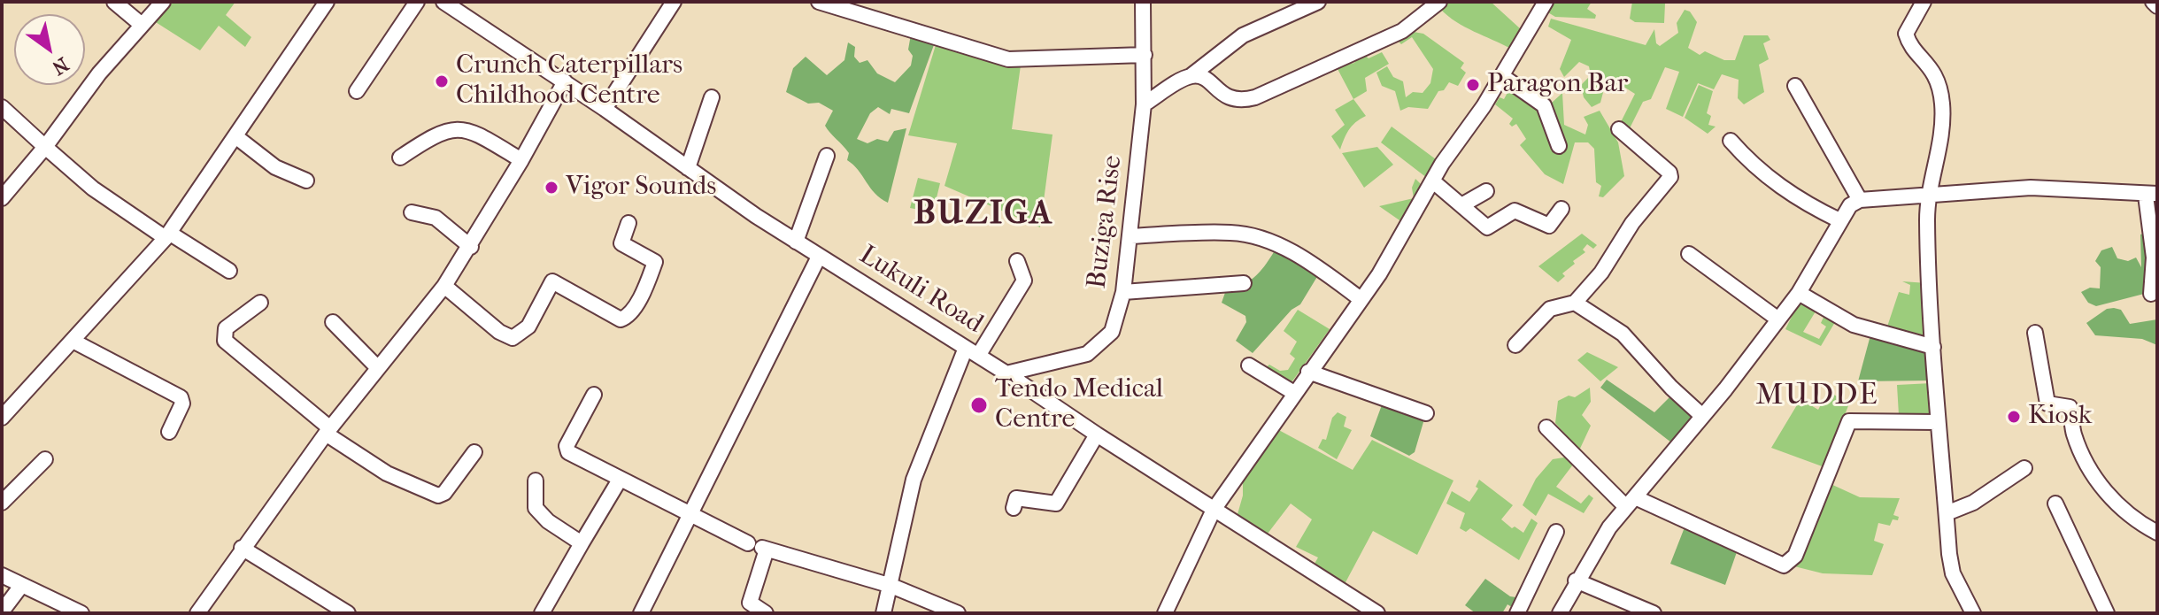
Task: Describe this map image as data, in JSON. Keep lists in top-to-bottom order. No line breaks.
{"streets":{"street":["Buziga Rise","Lukuli Road"]},"crossings":[["Buziga Rise","Lukuli Road"]],"districts":["BUZIGA","MUDDE"],"places":["Crunch Caterpillars Childhood Centre","Paragon Bar","Vigor Sounds","Tendo Medical Centre","Kiosk"],"north":"bottom right"}
